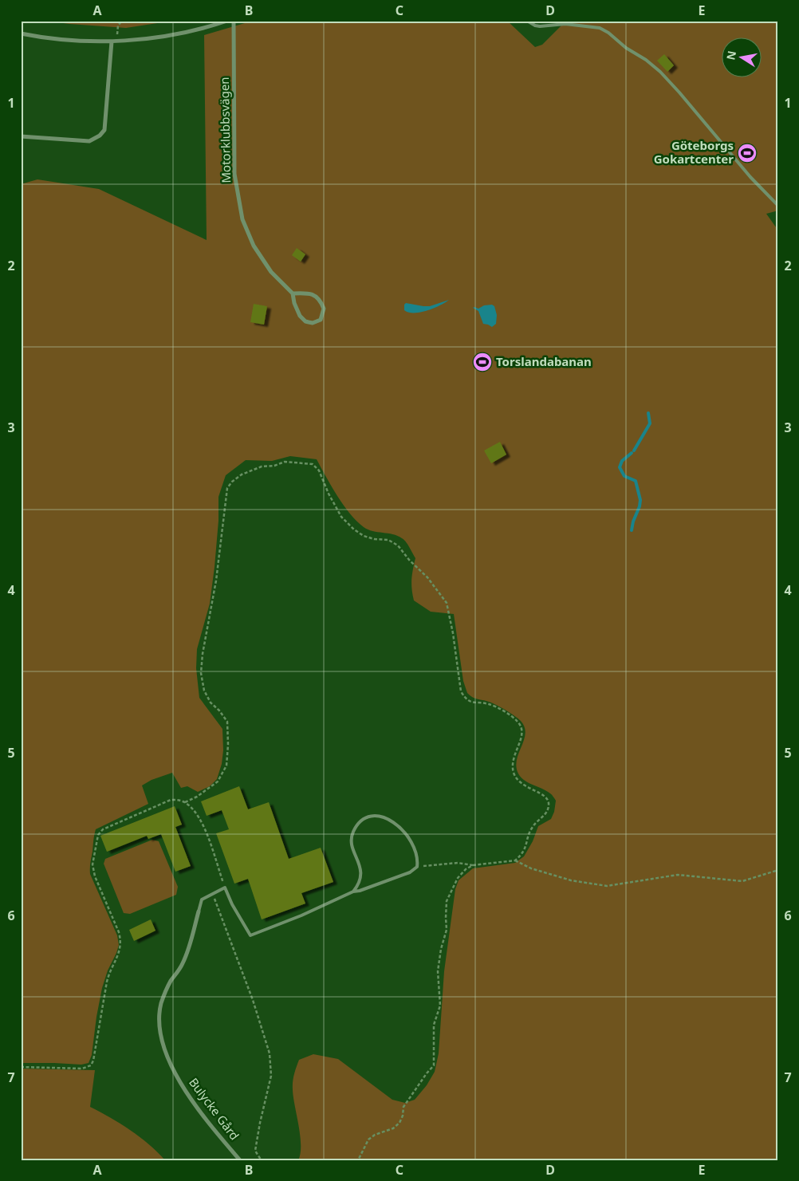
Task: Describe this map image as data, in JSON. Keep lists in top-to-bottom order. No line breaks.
{"streets":{"street":["Motorklubbsvägen","Bulycke Gård"]},"places":{"sports":["Göteborgs Gokartcenter","Torslandabanan"]},"north":"left","grid":{"columns":["A","B","C","D","E"],"rows":["1","2","3","4","5","6","7"]}}
